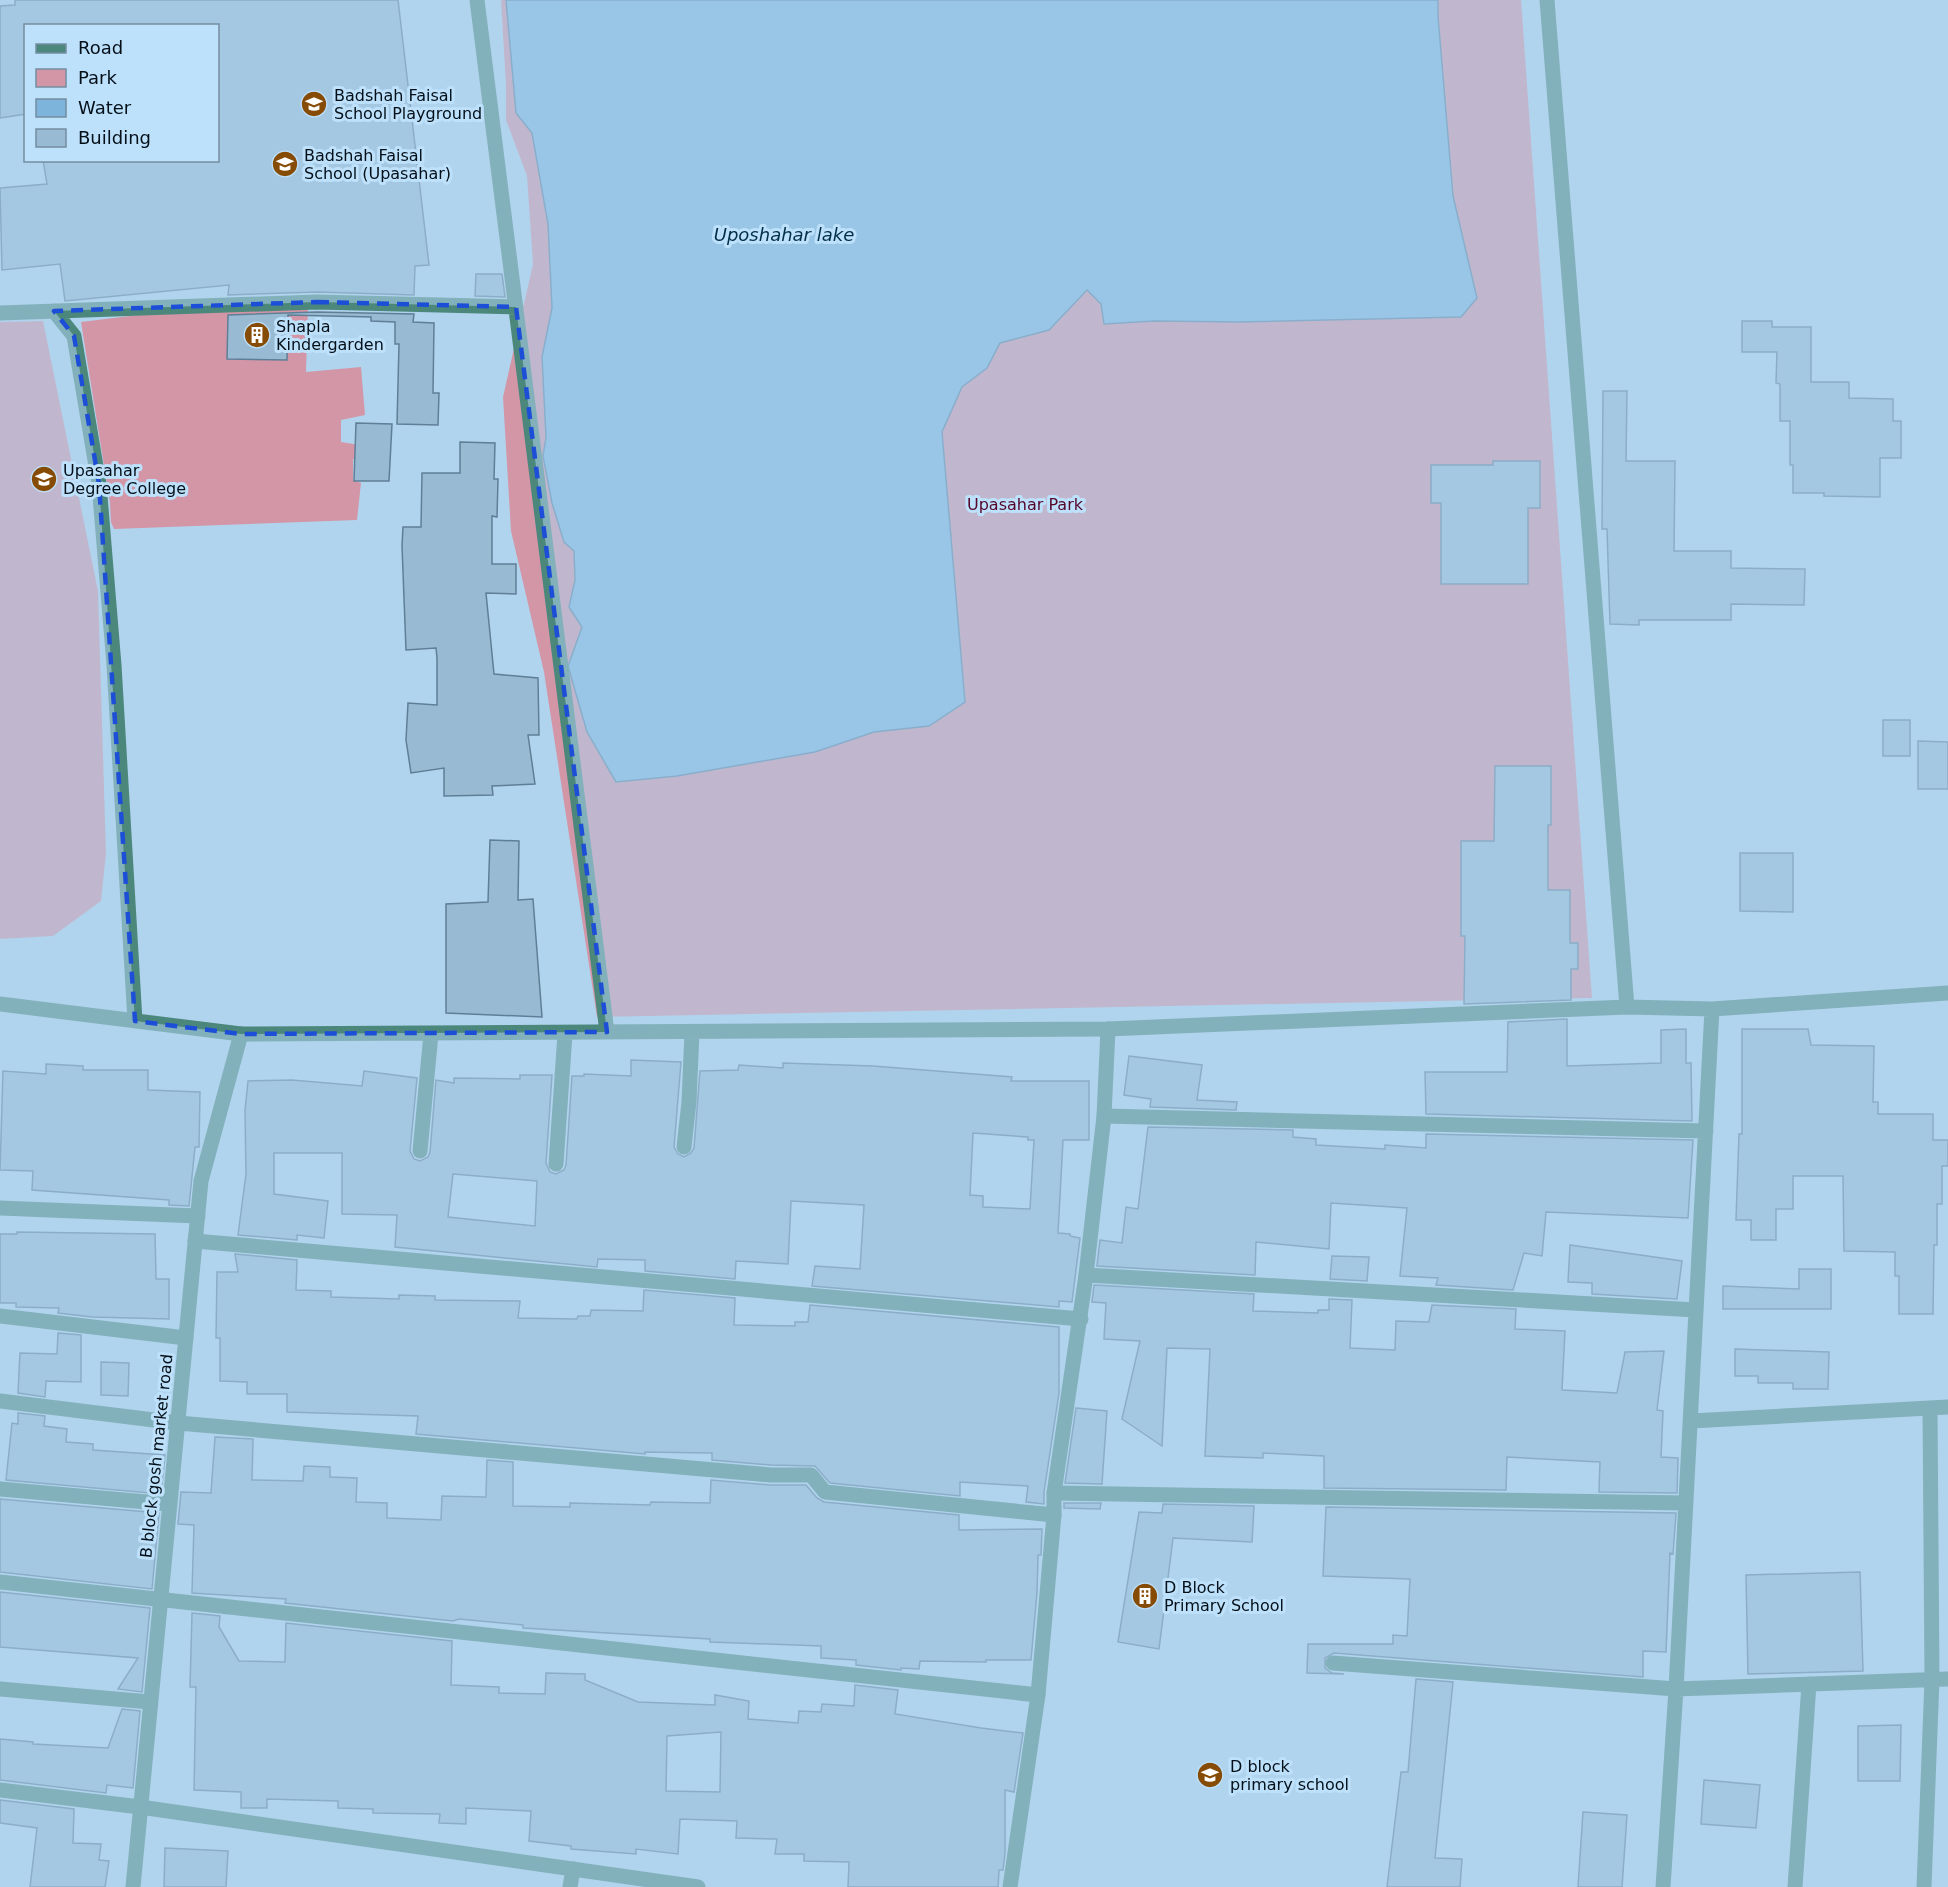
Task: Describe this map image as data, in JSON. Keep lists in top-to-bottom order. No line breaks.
{"streets":{"street":["B block gosh market road"]},"water":["Uposhahar lake"],"parks":["Upasahar Park"],"places":{"school or university":["Badshah Faisal School Playground","Badshah Faisal School (Upasahar)","Upasahar Degree College","D block primary school"],"building":["Shapla Kindergarden","D Block Primary School"]},"legend":["Road","Park","Water","Building"]}
